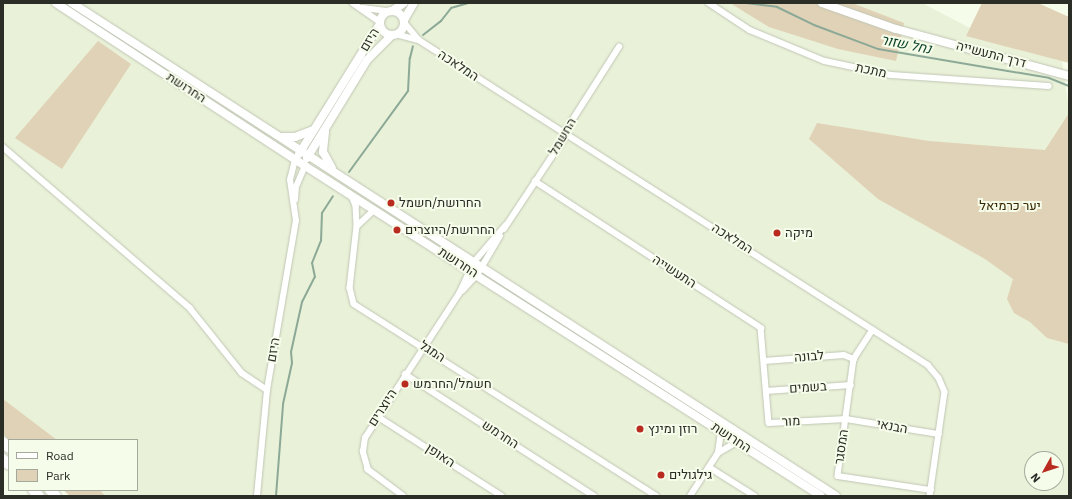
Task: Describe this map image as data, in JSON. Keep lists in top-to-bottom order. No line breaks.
{"streets":{"street":["היזם","דרך התעשייה","המלאכה","מתכת","החרושת","החשמל","התעשייה","המגל","לבונה","בשמים","היוצרים","מור","הבנאי","החרמש","המסגר","האופן"]},"crossings":[["היזם","המלאכה"],["היזם","החרושת"],["המלאכה","החשמל"],["המלאכה","הבנאי"],["המלאכה","המסגר"],["החרושת","החשמל"],["החרושת","המגל"],["החרושת","היוצרים"],["החשמל","התעשייה"],["החשמל","היוצרים"],["התעשייה","לבונה"],["התעשייה","בשמים"],["התעשייה","מור"],["המגל","היוצרים"],["לבונה","המסגר"],["בשמים","מור"],["בשמים","המסגר"],["היוצרים","החרמש"],["היוצרים","האופן"],["מור","הבנאי"],["מור","המסגר"],["הבנאי","המסגר"]],"water":["נחל שזור"],"parks":["יער כרמיאל"],"places":["החרושת/חשמל","החרושת/היוצרים","מיקה","חשמל/החרמש","רוזן ומינץ","גילגולים"],"legend":["Road","Park"],"north":"bottom left"}
